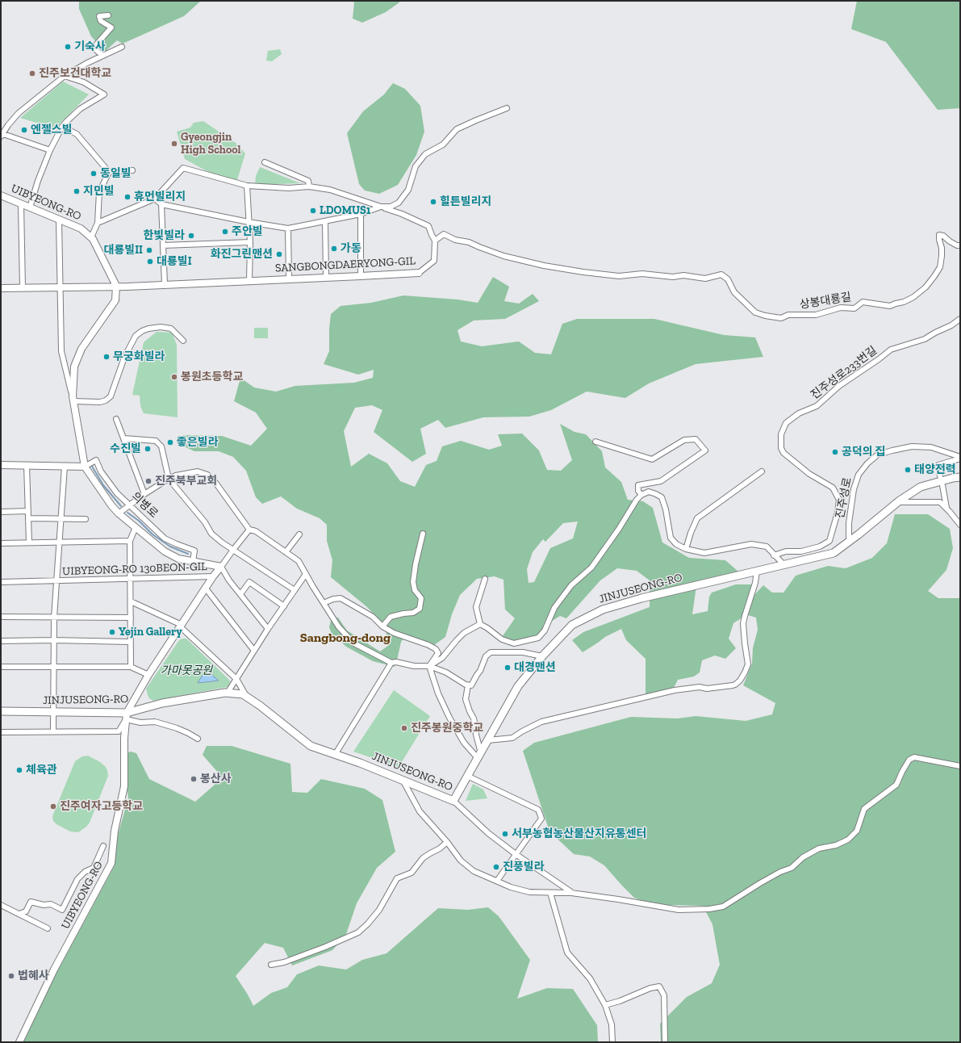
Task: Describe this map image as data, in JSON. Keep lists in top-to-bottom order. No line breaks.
{"streets":{"main road":["JINJUSEONG-RO"],"street":["UIBYEONG-RO","SANGBONGDAERYONG-GIL","진주성로233번길","진주성로","의병로","UIBYEONG-RO 130BEON-GIL"]},"crossings":[["UIBYEONG-RO","SANGBONGDAERYONG-GIL"],["UIBYEONG-RO","UIBYEONG-RO 130BEON-GIL"],["UIBYEONG-RO","JINJUSEONG-RO"],["진주성로","JINJUSEONG-RO"]],"districts":["Sangbong-dong"],"parks":["가마못공원"],"places":["기숙사","진주보건대학교","엔젤스빌","Gyeongjin High School","동일빌","지민빌","휴먼빌리지","힐튼빌리지","LDOMUS1","주안빌","한빛빌라","가동","대룡빌II","화진그린맨션","대룡빌I","무궁화빌라","봉원초등학교","좋은빌라","수진빌","공덕의 집","태양전력","진주북부교회","Yejin Gallery","대경맨션","진주봉원중학교","체육관","봉산사","진주여자고등학교","서부농협농산물산지유통센터","진풍빌라","법혜사"]}
